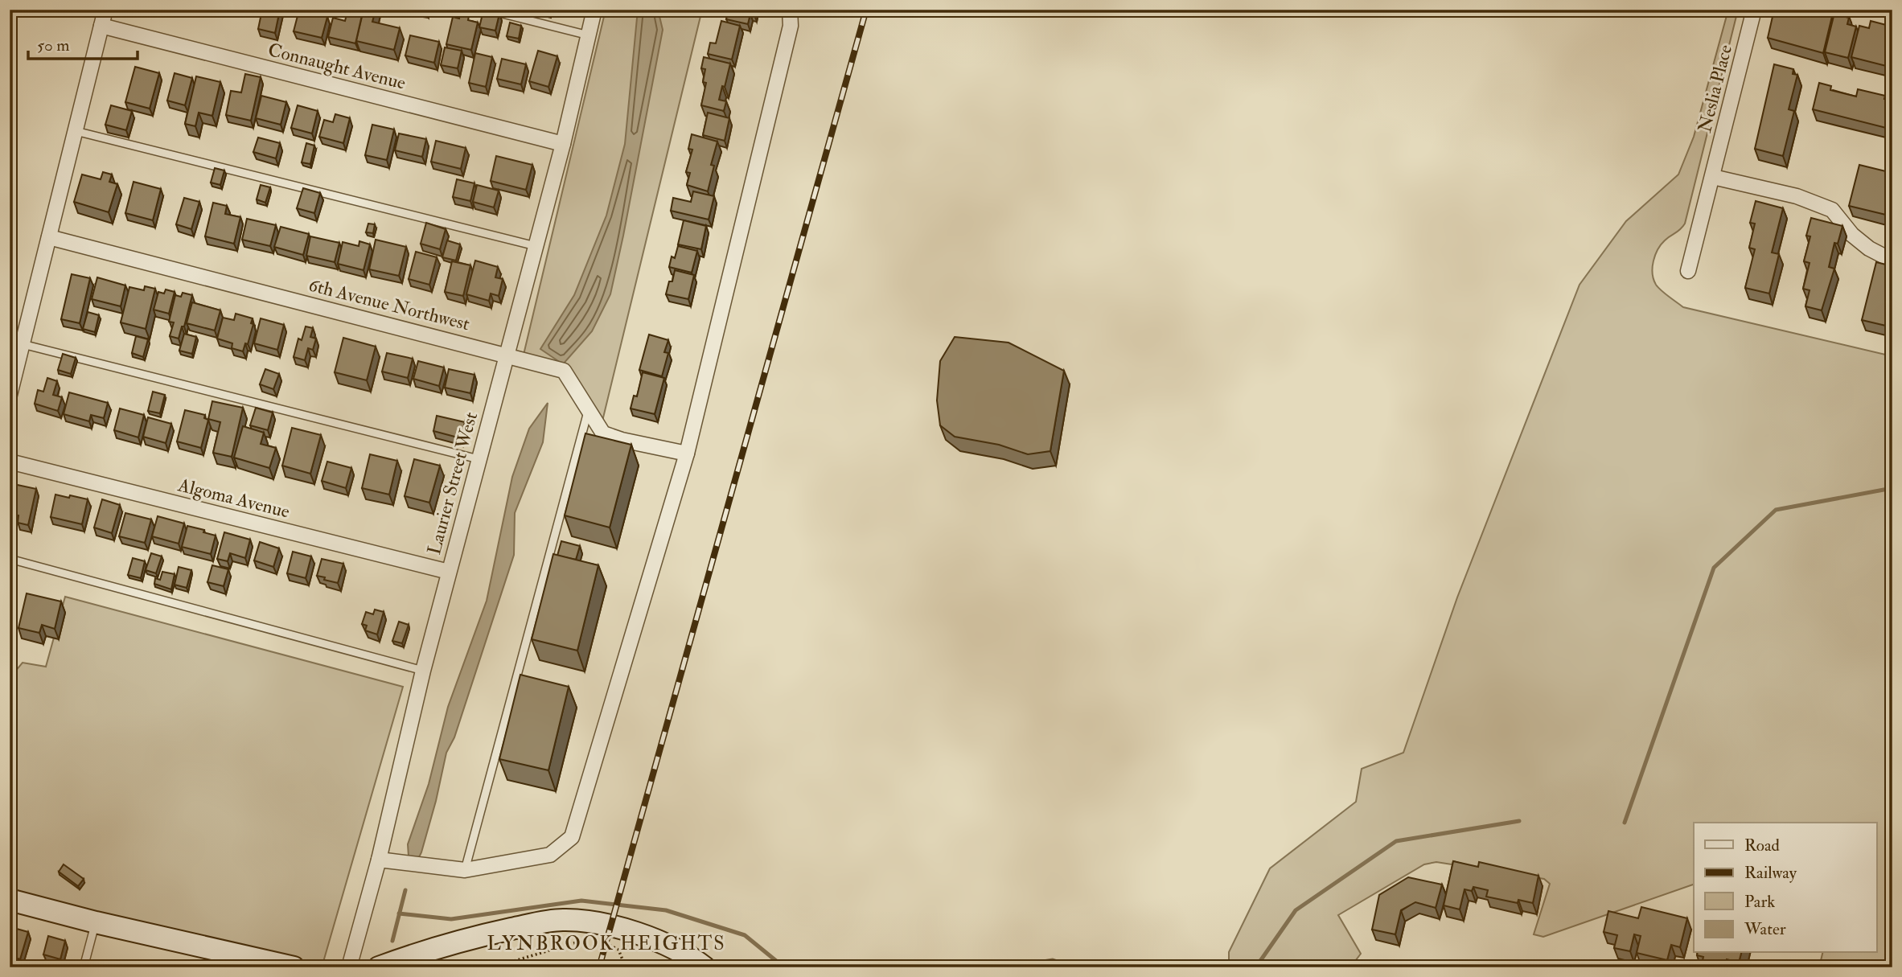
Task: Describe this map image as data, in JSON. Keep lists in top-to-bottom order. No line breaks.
{"streets":{"street":["Connaught Avenue","Neslia Place","6th Avenue Northwest","Laurier Street West","Algoma Avenue"]},"crossings":[["Connaught Avenue","Laurier Street West"],["6th Avenue Northwest","Laurier Street West"],["Laurier Street West","Algoma Avenue"]],"districts":["LYNBROOK HEIGHTS"],"legend":["Road","Railway","Park","Water"],"scale_bar":"50 m"}
